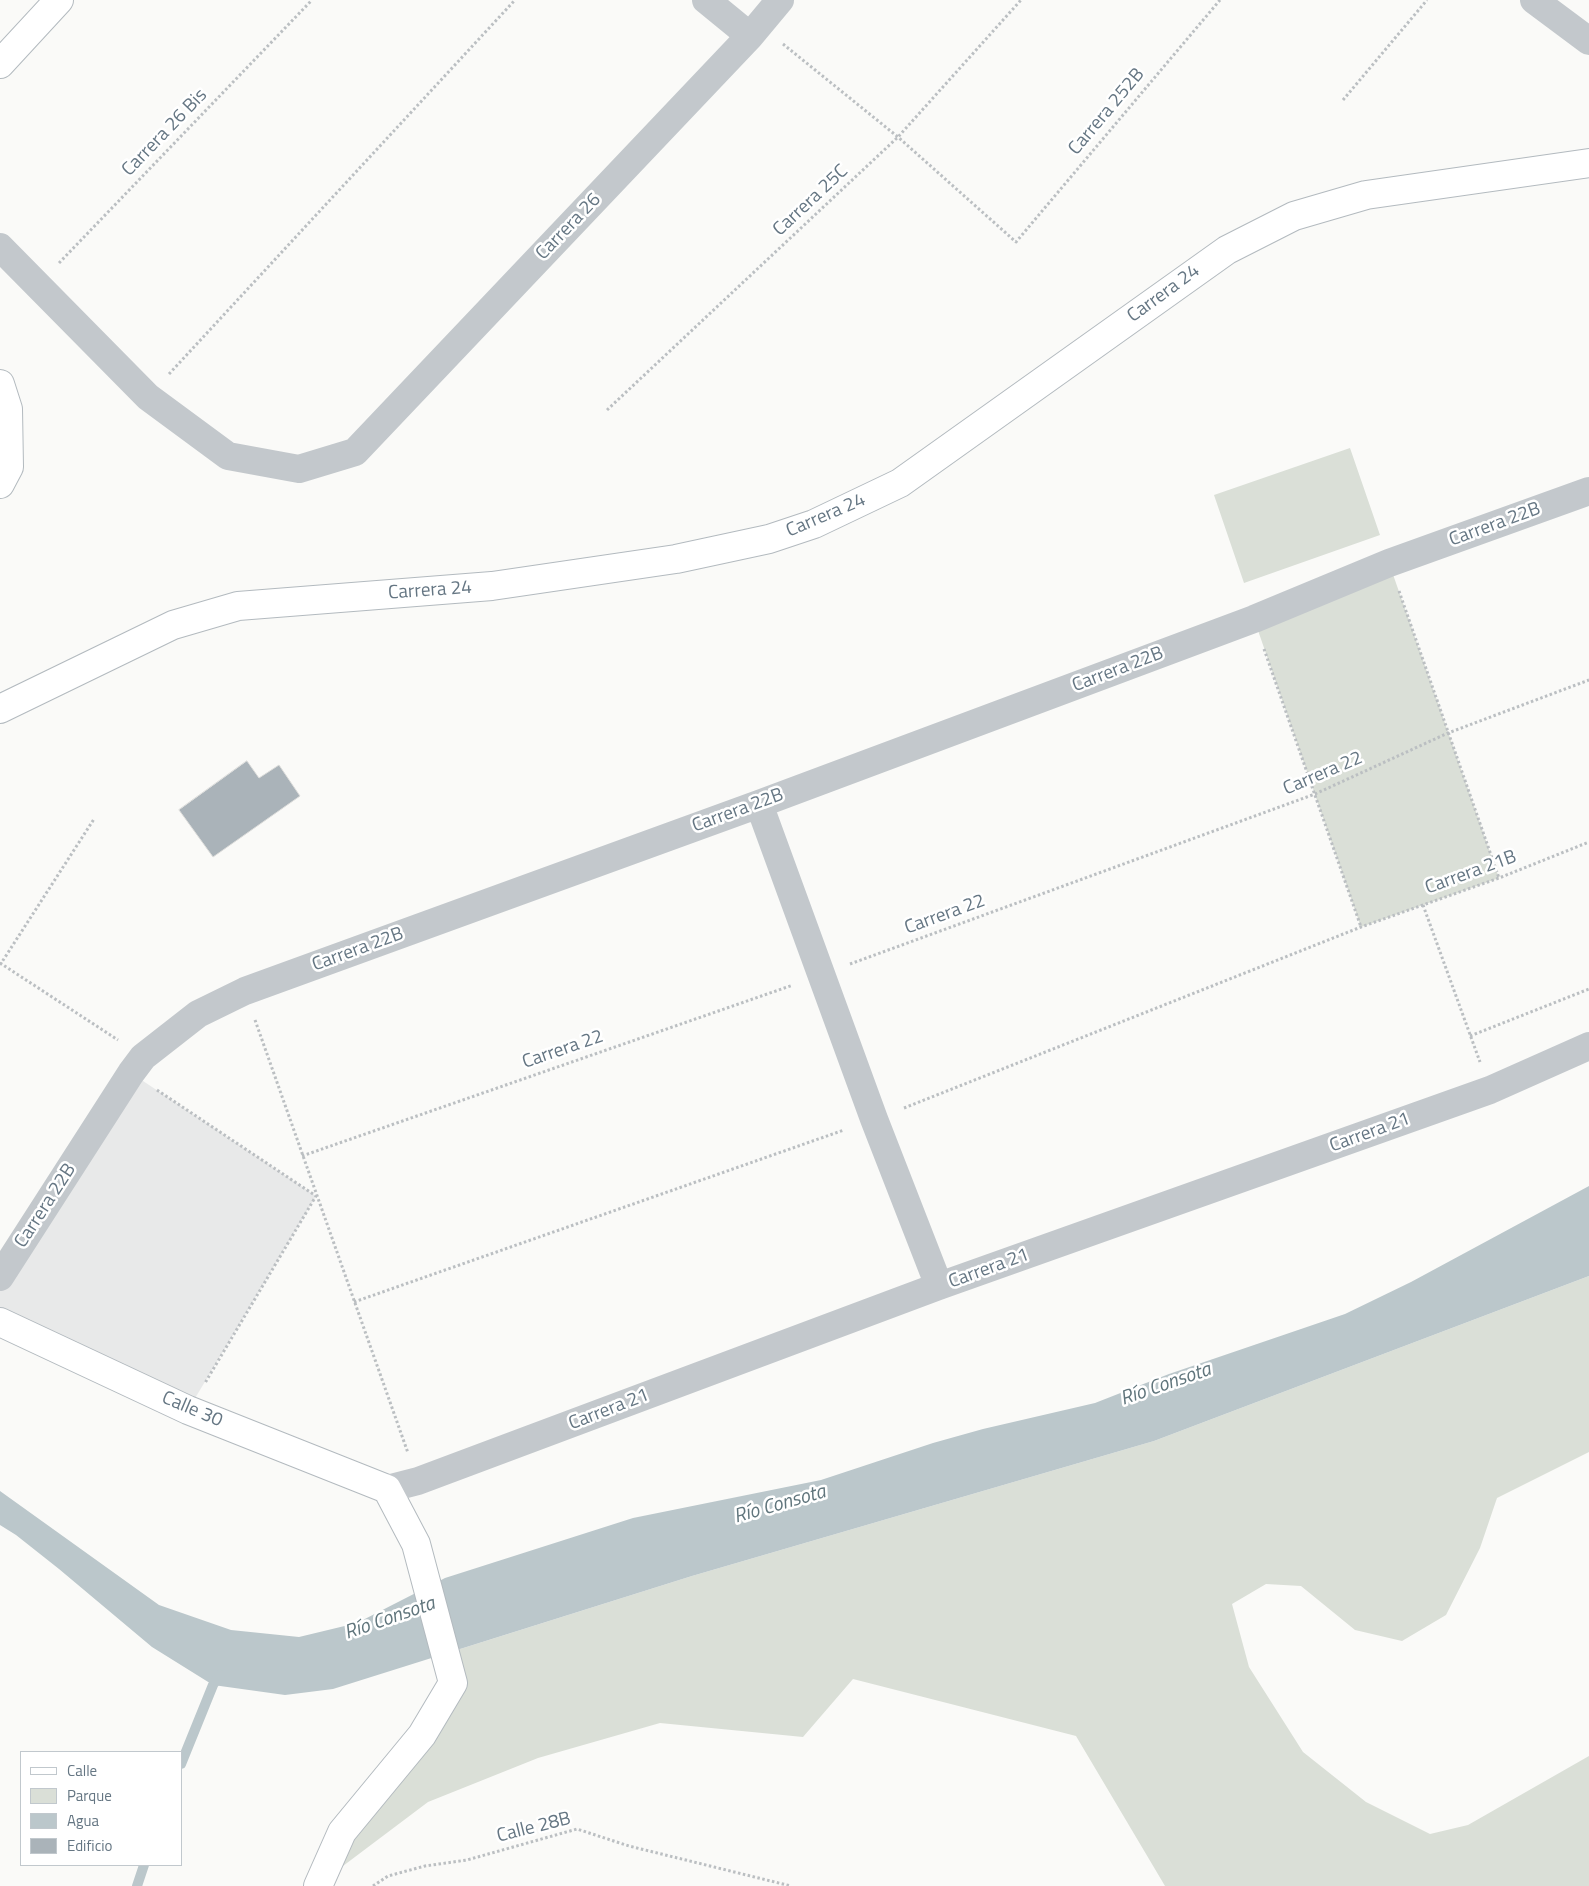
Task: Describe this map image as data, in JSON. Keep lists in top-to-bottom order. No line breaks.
{"streets":{"main road":["Carrera 24","Calle 30"],"street":["Carrera 26","Carrera 22B","Carrera 21"],"path":["Carrera 252B","Carrera 26 Bis","Carrera 25C","Carrera 22","Carrera 21B","Calle 28B"]},"crossings":[["Carrera 252B","Carrera 25C"],["Carrera 22","Carrera 21B"],["Carrera 21","Calle 30"]],"water":["Río Consota"],"legend":["Calle","Parque","Agua","Edificio"]}
